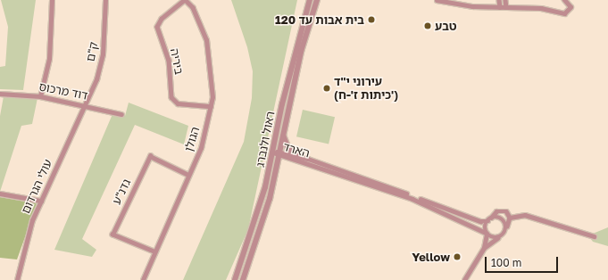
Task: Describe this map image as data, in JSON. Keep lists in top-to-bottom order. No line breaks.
{"streets":{"street":["ק\"ם","ביריה","דוד מרכוס","הגולן","ראול ולנברג","הארד","עולי הגרדום","גדנ\"ע"]},"crossings":[["ק\"ם","דוד מרכוס"],["ק\"ם","עולי הגרדום"],["ביריה","הגולן"],["דוד מרכוס","עולי הגרדום"],["הגולן","גדנ\"ע"],["ראול ולנברג","הארד"]],"places":["בית אבות עד 120","טבע","עירוני י\"ד (כיתות ז'-ח')","Yellow"],"scale_bar":"100 m"}
